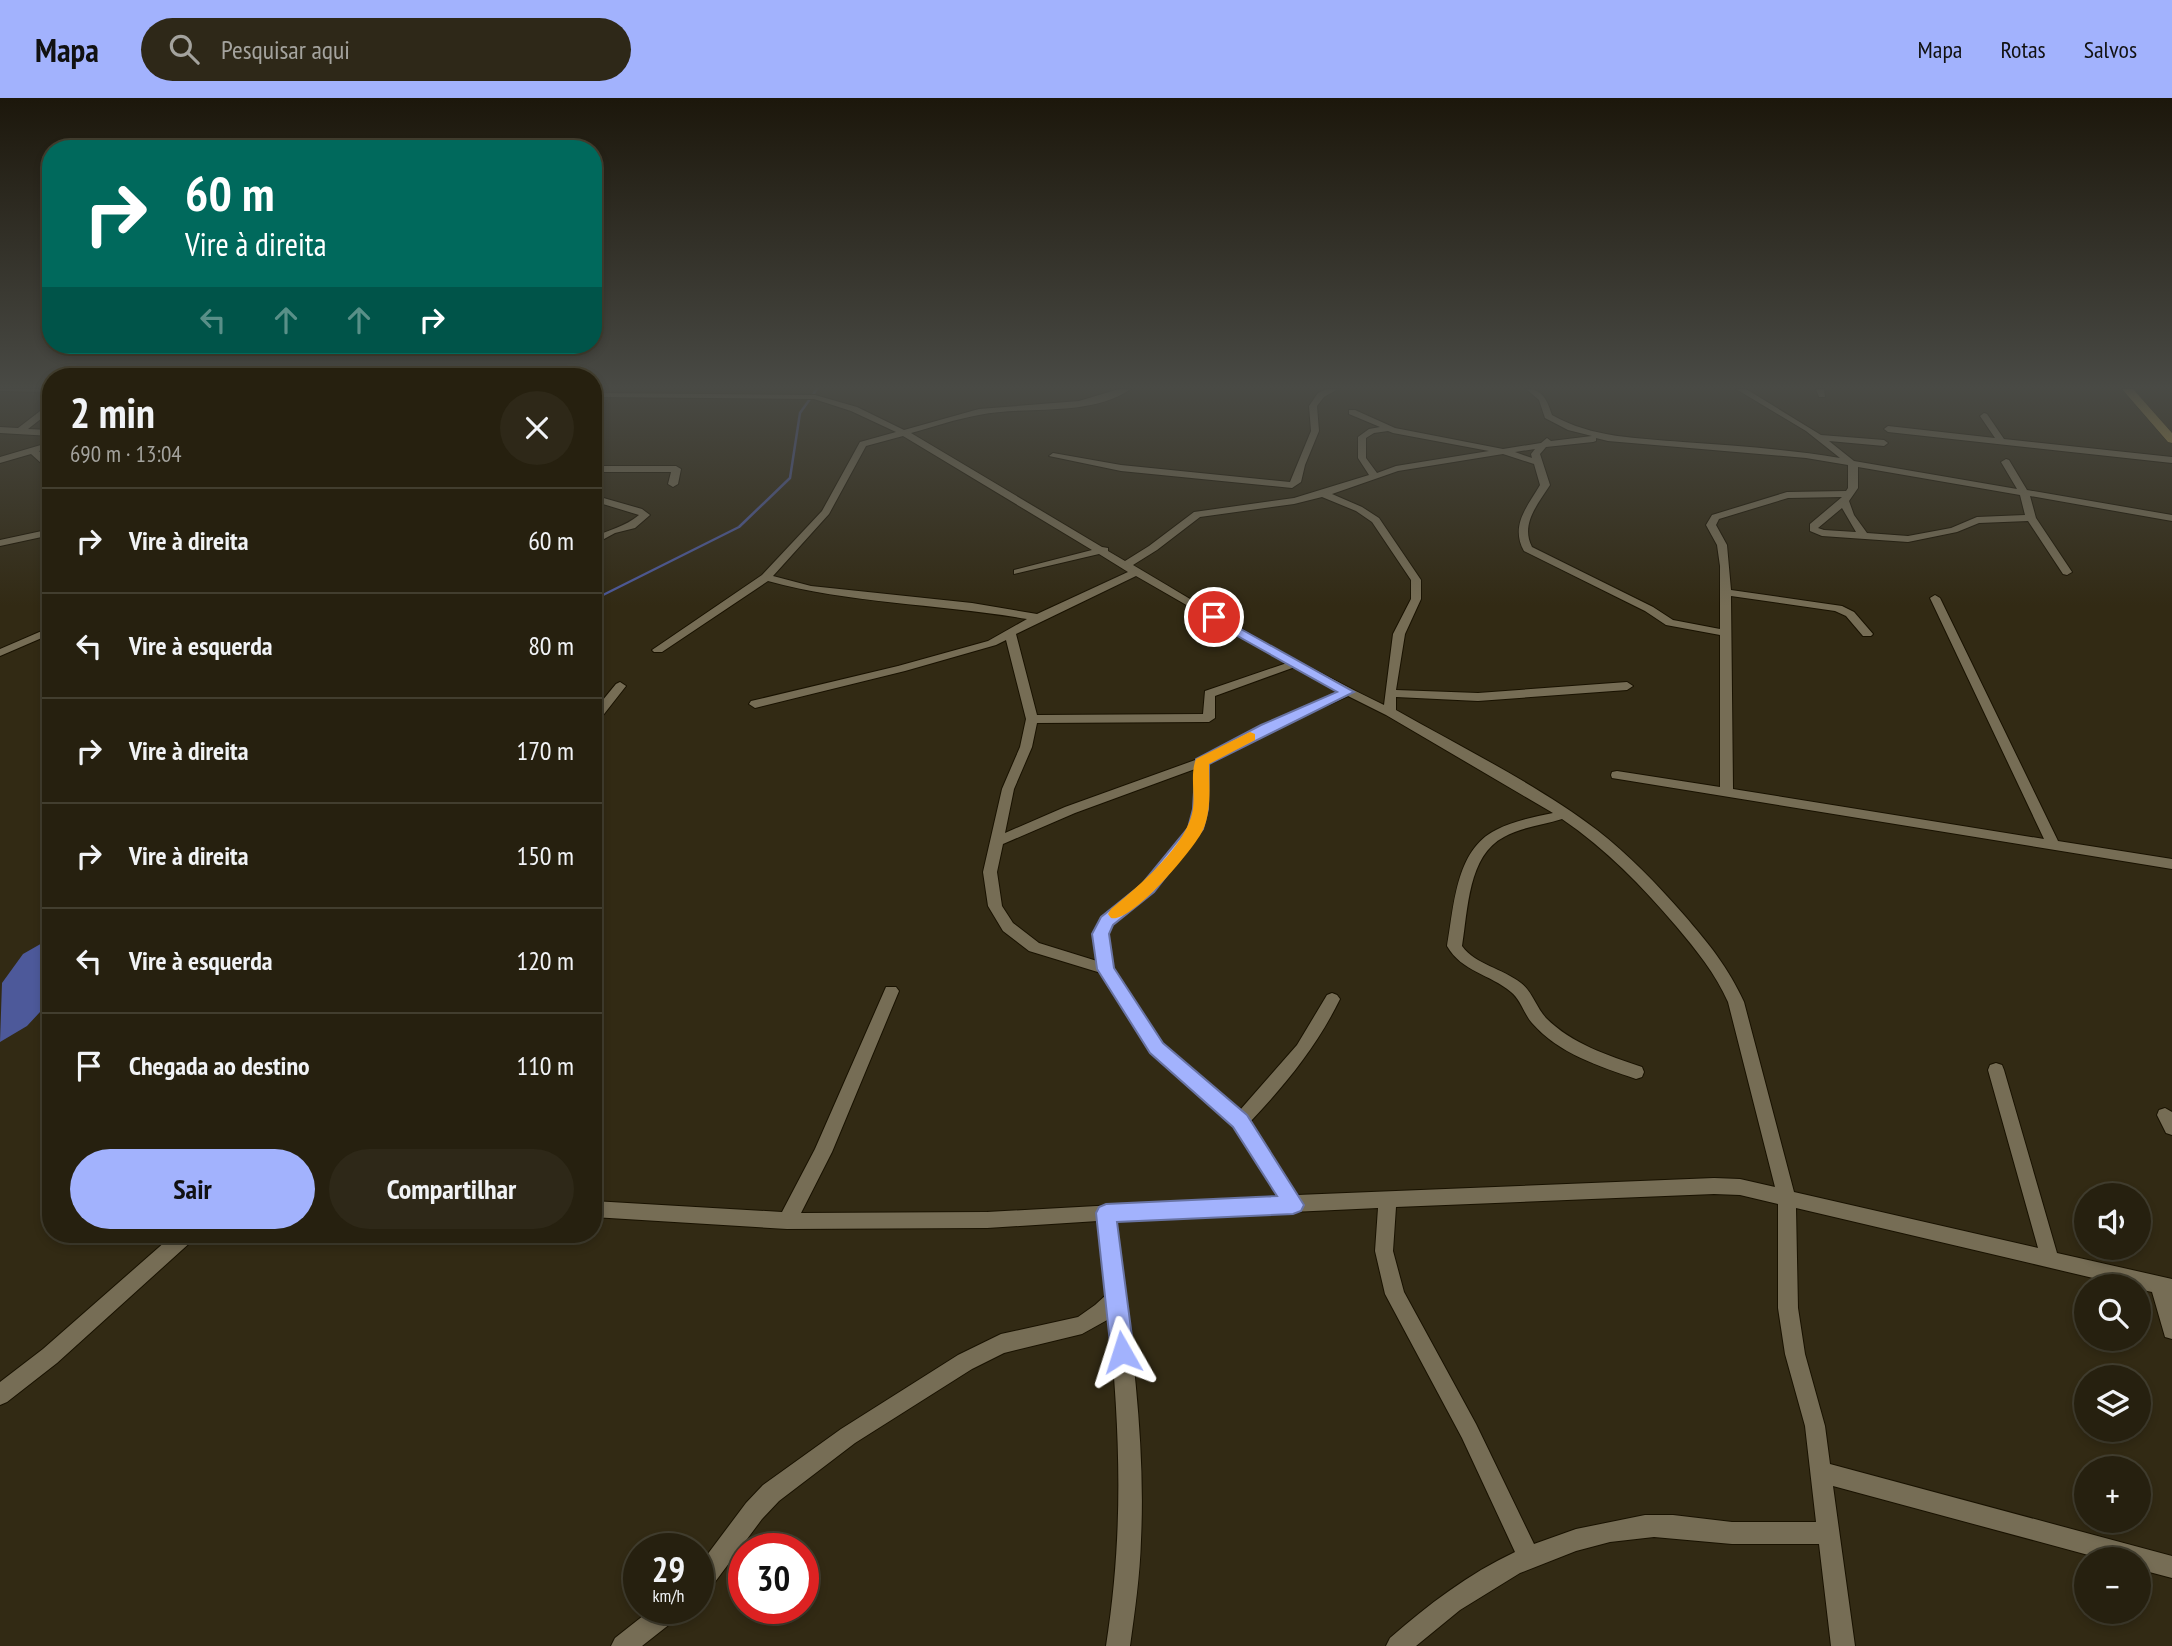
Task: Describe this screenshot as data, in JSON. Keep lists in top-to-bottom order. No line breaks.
{"page":{"header":"Mapa","search":"Pesquisar aqui","nav":["Mapa","Rotas","Salvos"],"turn":["60 m","Vire à direita"],"heading":["2 min","690 m · 13:04"],"list":[{"name":"Vire à direita","value":"60 m"},{"name":"Vire à esquerda","value":"80 m"},{"name":"Vire à direita","value":"170 m"},{"name":"Vire à direita","value":"150 m"},{"name":"Vire à esquerda","value":"120 m"},{"name":"Chegada ao destino","value":"110 m"}],"buttons":["Sair","Compartilhar"],"map_buttons":["+","−"],"speed":"29 km/h","limit":"30"}}
